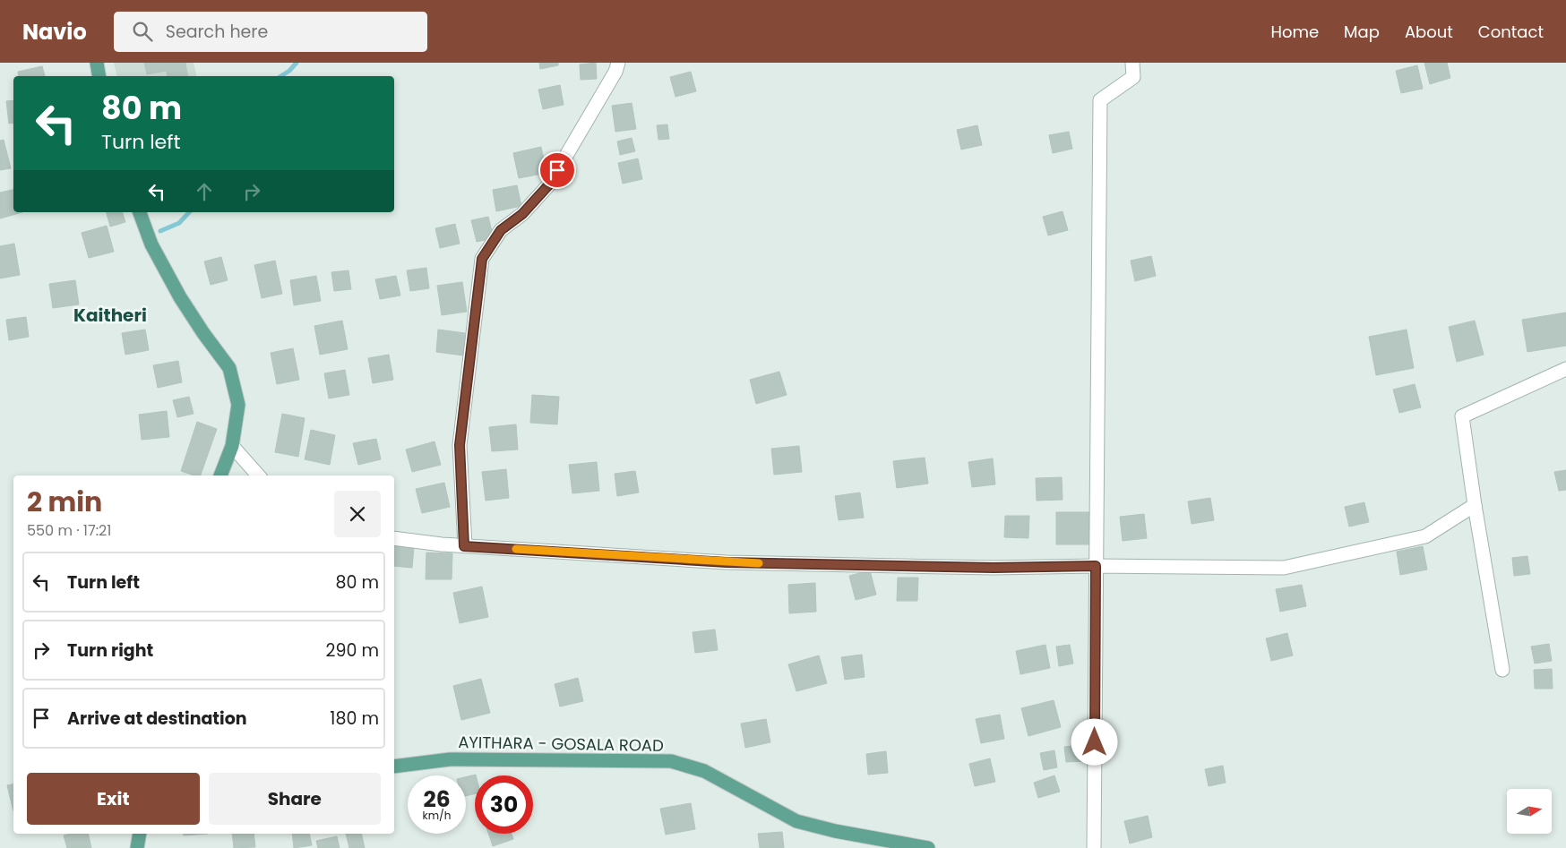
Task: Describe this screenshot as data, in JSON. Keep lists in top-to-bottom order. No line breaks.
{"streets":{"main road":["AYITHARA - GOSALA ROAD"]},"districts":["Kaitheri"],"north":"right","page":{"header":"Navio","search":"Search here","nav":["Home","Map","About","Contact"],"turn":["80 m","Turn left"],"heading":["2 min","550 m · 17:21"],"list":[{"name":"Turn left","value":"80 m"},{"name":"Turn right","value":"290 m"},{"name":"Arrive at destination","value":"180 m"}],"buttons":["Exit","Share"],"speed":"26 km/h","limit":"30"}}
